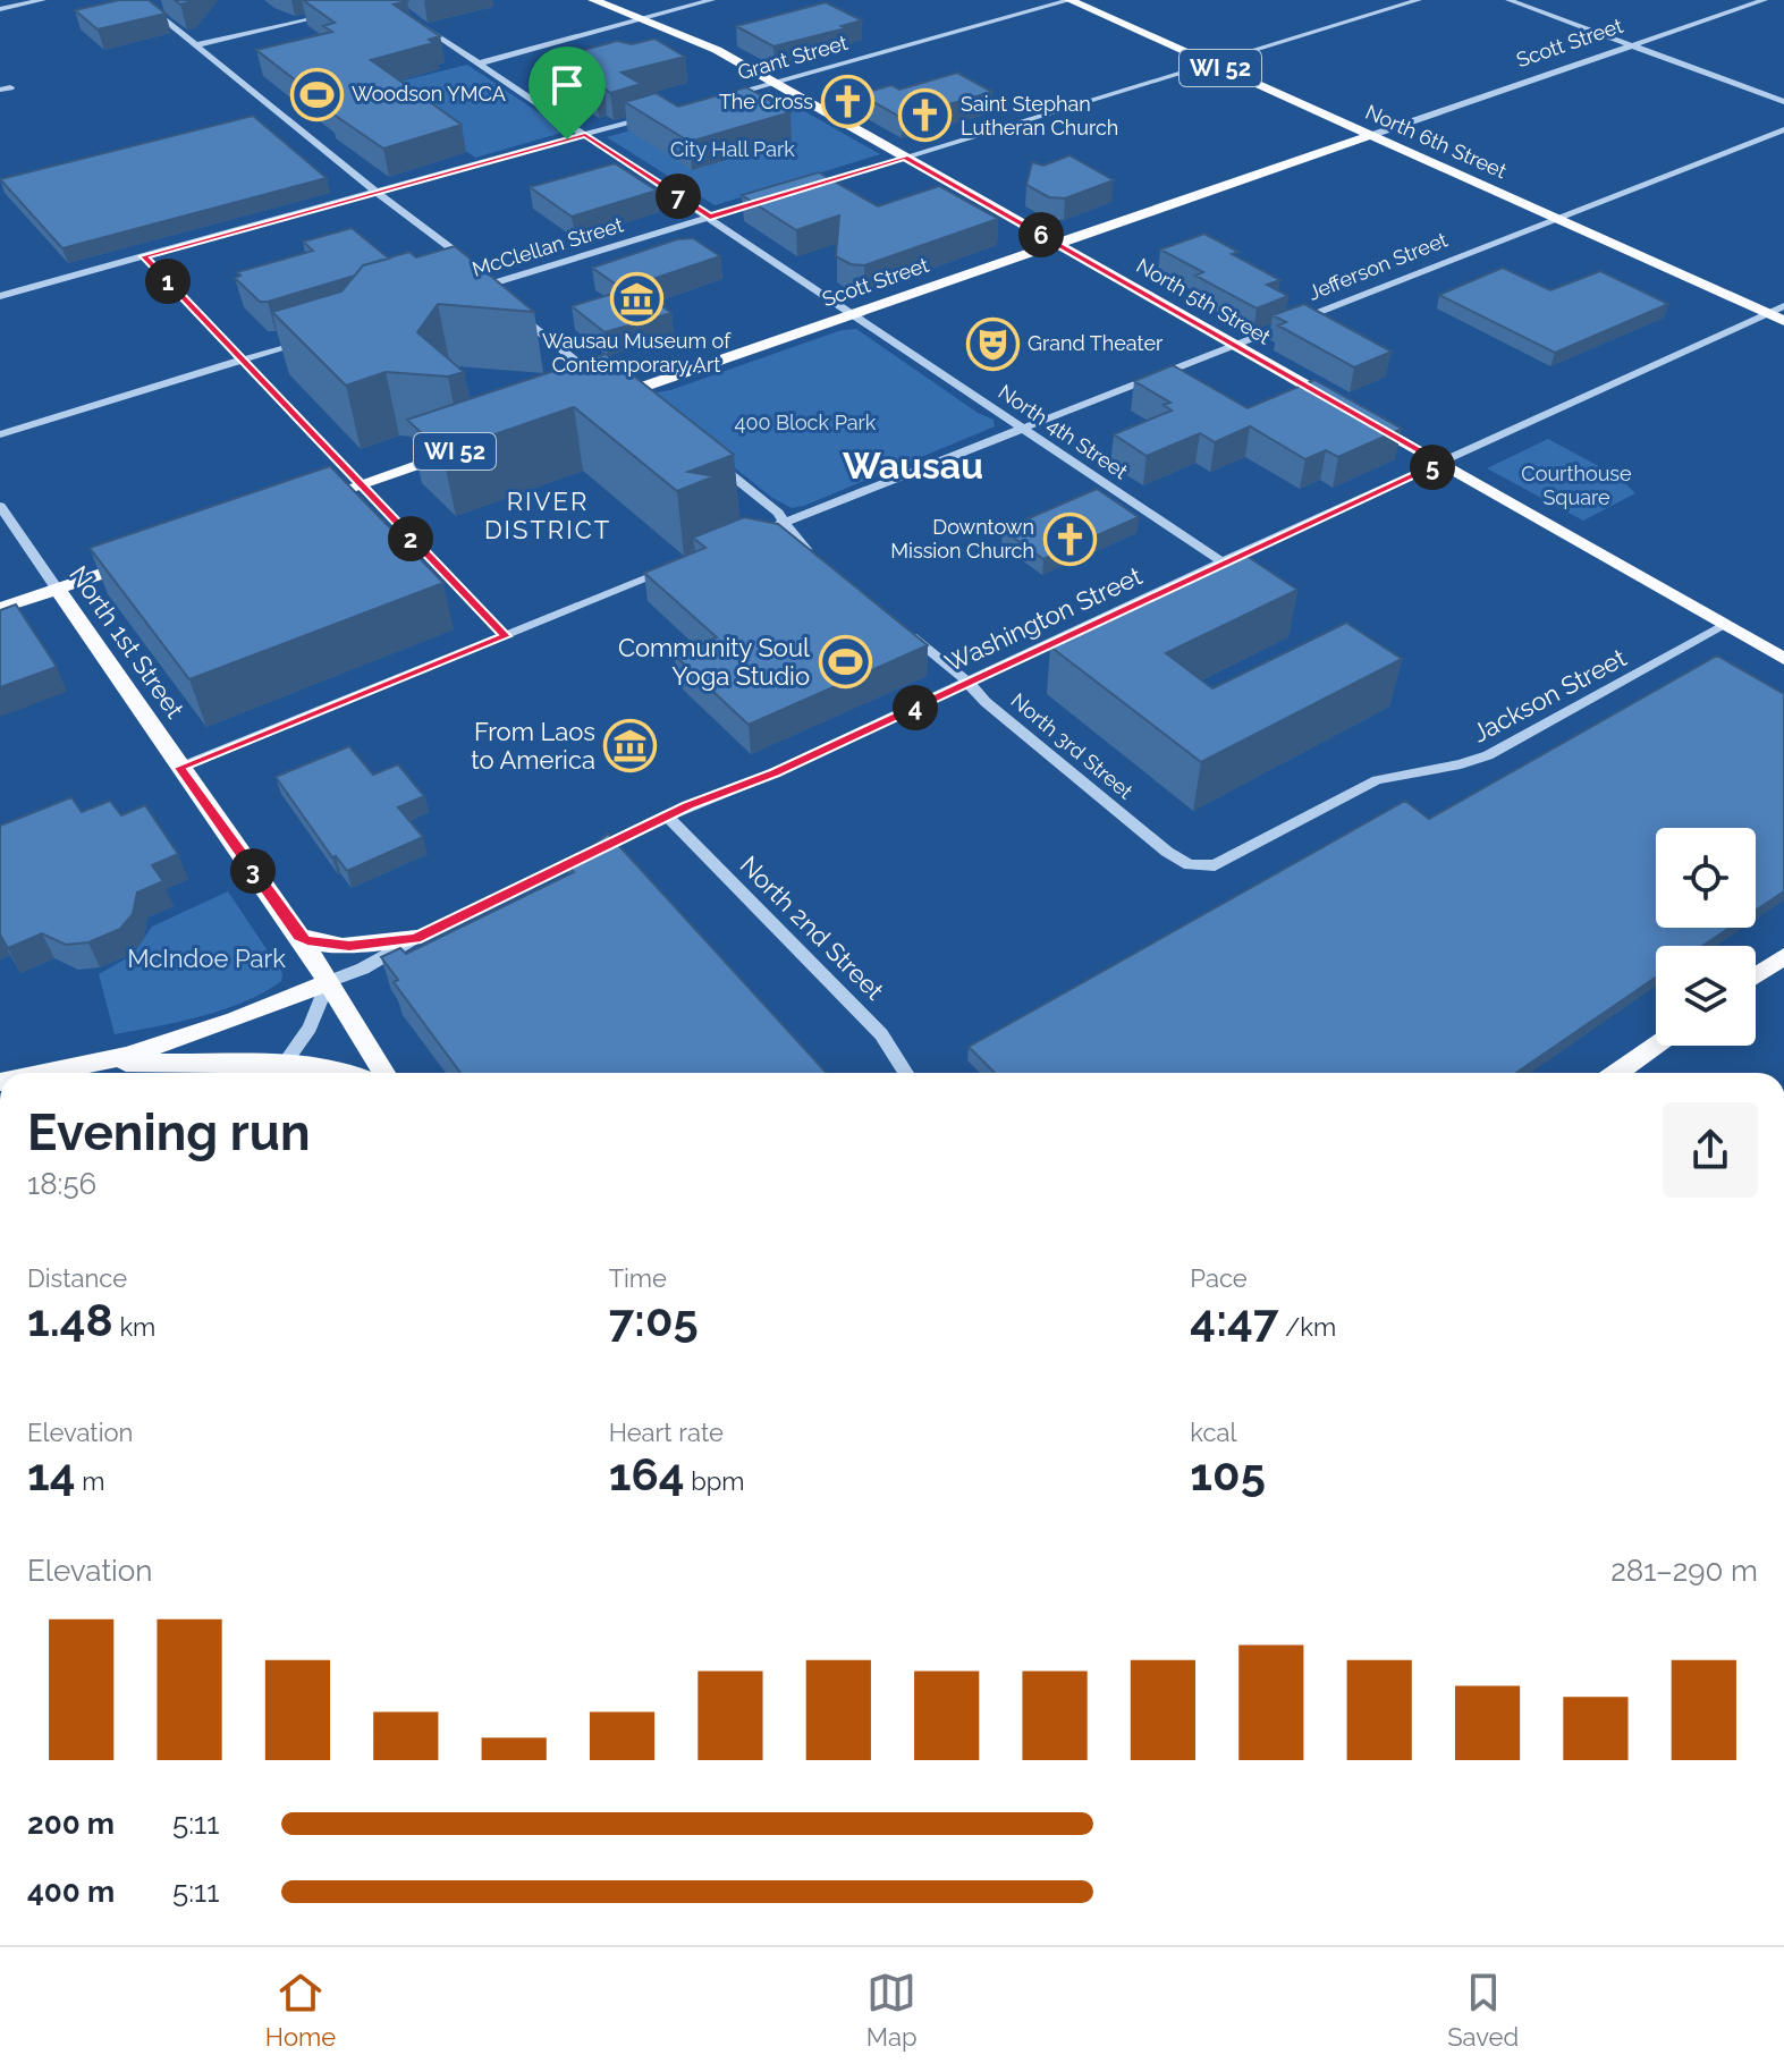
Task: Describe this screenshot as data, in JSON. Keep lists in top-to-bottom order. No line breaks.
{"streets":{"main road":["Scott Street","WI 52","North 6th Street","North 5th Street","North 1st Street"],"street":["Grant Street","McClellan Street","Jefferson Street","North 4th Street","Washington Street","Jackson Street","North 3rd Street","North 2nd Street"]},"crossings":[["Scott Street","North 6th Street"],["Scott Street","North 5th Street"],["Scott Street","North 4th Street"],["Grant Street","North 6th Street"],["Grant Street","North 5th Street"],["North 6th Street","Jefferson Street"],["North 6th Street","Washington Street"],["McClellan Street","North 4th Street"],["Jefferson Street","North 5th Street"],["Jefferson Street","North 4th Street"],["North 5th Street","Washington Street"],["North 5th Street","Jackson Street"],["North 4th Street","Washington Street"],["Washington Street","North 1st Street"],["Washington Street","North 3rd Street"],["Washington Street","North 2nd Street"],["Jackson Street","North 3rd Street"]],"districts":["Wausau","RIVER DISTRICT"],"parks":["City Hall Park","400 Block Park","Courthouse Square","McIndoe Park"],"places":{"sports":["Woodson YMCA","Community Soul Yoga Studio"],"church":["The Cross","Saint Stephan Lutheran Church","Downtown Mission Church"],"museum":["Wausau Museum of Contemporary Art","From Laos to America"],"theatre":["Grand Theater"]},"page":{"pins":["7","6","1","5","2","4","3"],"heading":["Evening run","18:56"],"stats":[["Distance","1.48 km"],["Time","7:05"],["Pace","4:47 /km"],["Elevation","14 m"],["Heart rate","164 bpm"],["kcal","105"]],"chart":["Elevation","281–290 m"],"list":[{"name":"200 m","note":"5:11"},{"name":"400 m","note":"5:11"}],"tabs":["Home","Map","Saved"]}}
